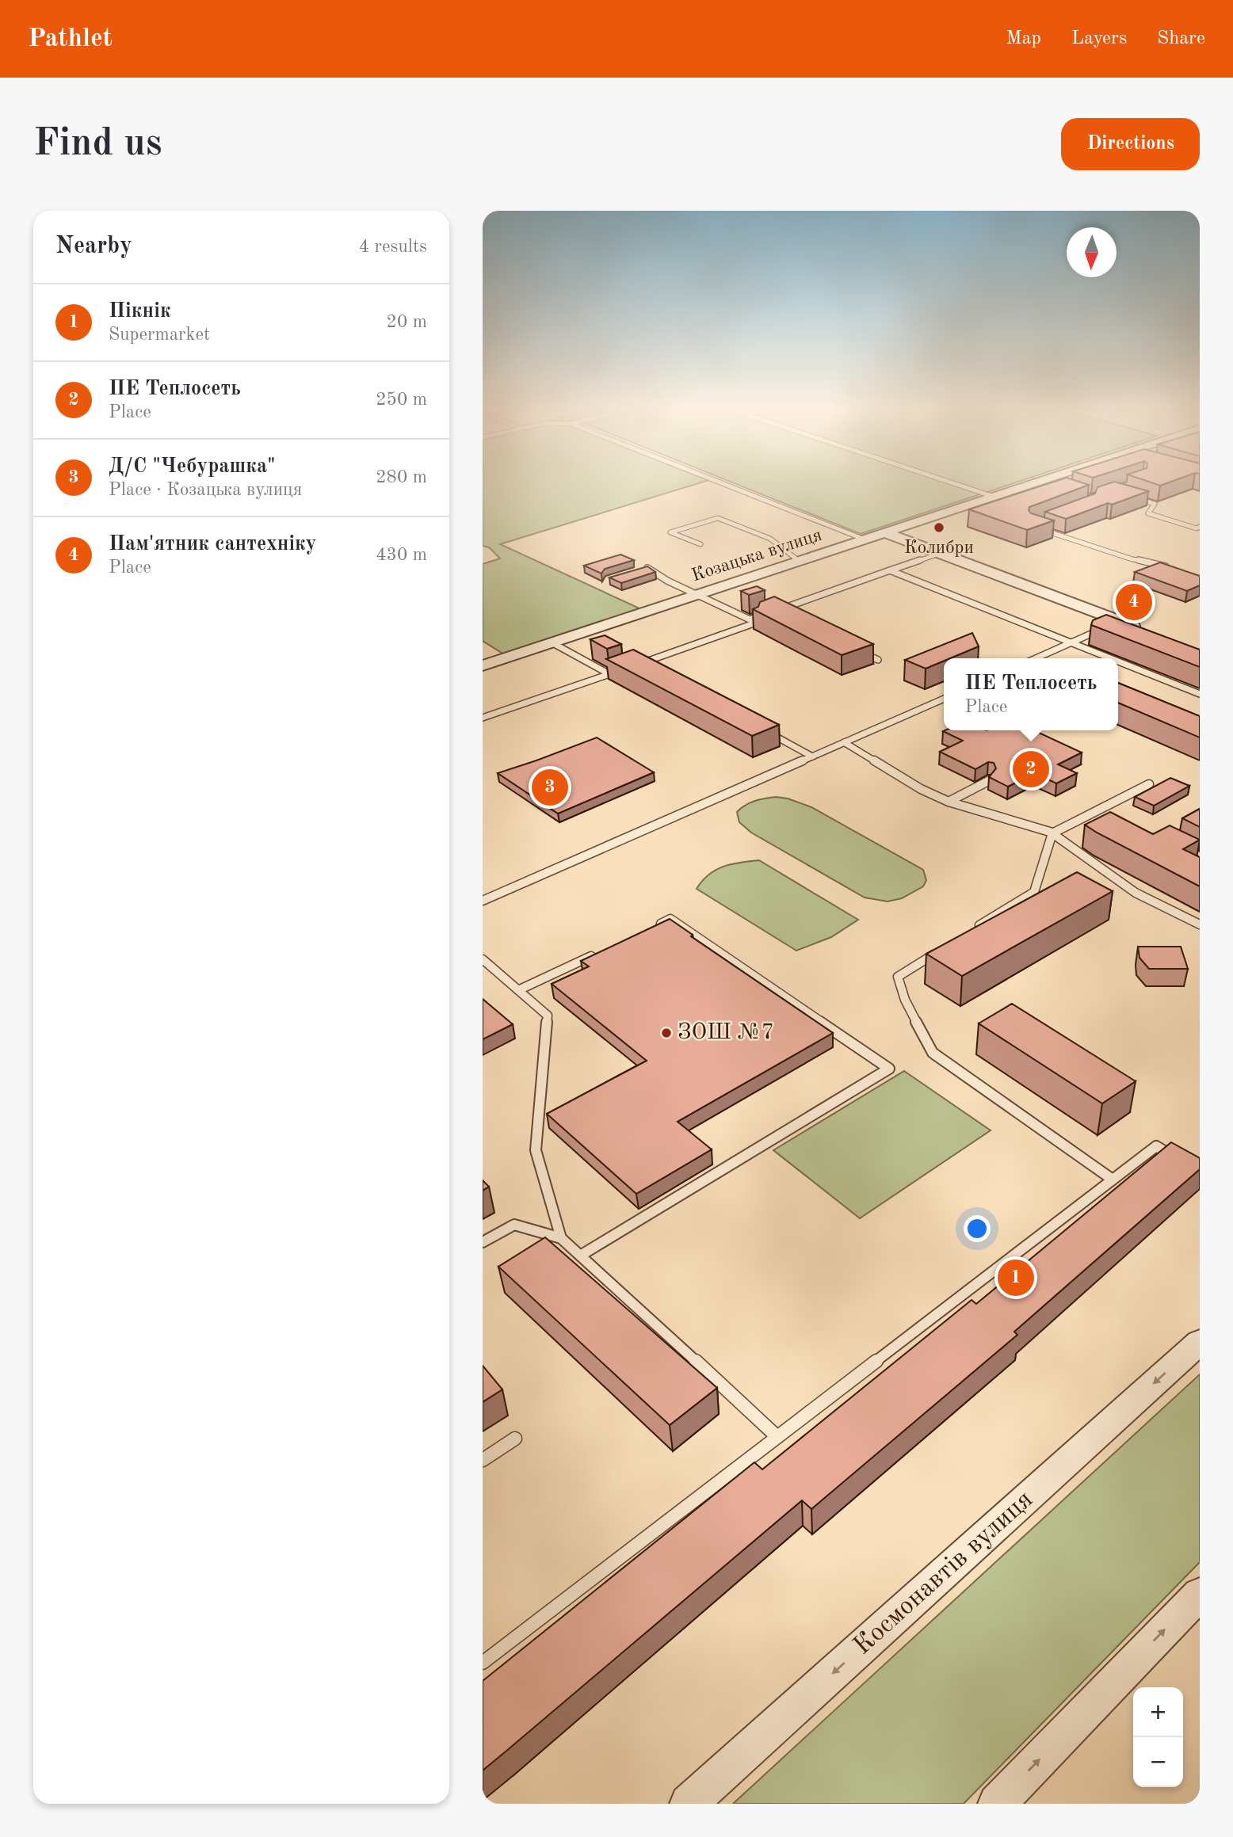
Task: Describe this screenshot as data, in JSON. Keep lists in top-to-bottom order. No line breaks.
{"streets":{"street":["Козацька вулиця","Космонавтів вулиця"]},"one_way":["Космонавтів вулиця"],"places":["Колибри","ЗОШ №7"],"north":"bottom","page":{"header":"Pathlet","nav":["Map","Layers","Share"],"buttons":"Directions","title":"Find us","heading":["Nearby","4 results"],"list":[{"mark":"1","name":"Пікнік","note":"Supermarket","value":"20 m"},{"mark":"2","name":"ПЕ Теплосеть","note":"Place","value":"250 m"},{"mark":"3","name":"Д/С \"Чебурашка\"","note":"Place · Козацька вулиця","value":"280 m"},{"mark":"4","name":"Пам'ятник сантехніку","note":"Place","value":"430 m"}],"pins":["4","2","3","1"],"popup":["ПЕ Теплосеть","Place"],"map_buttons":["+","−"]}}
